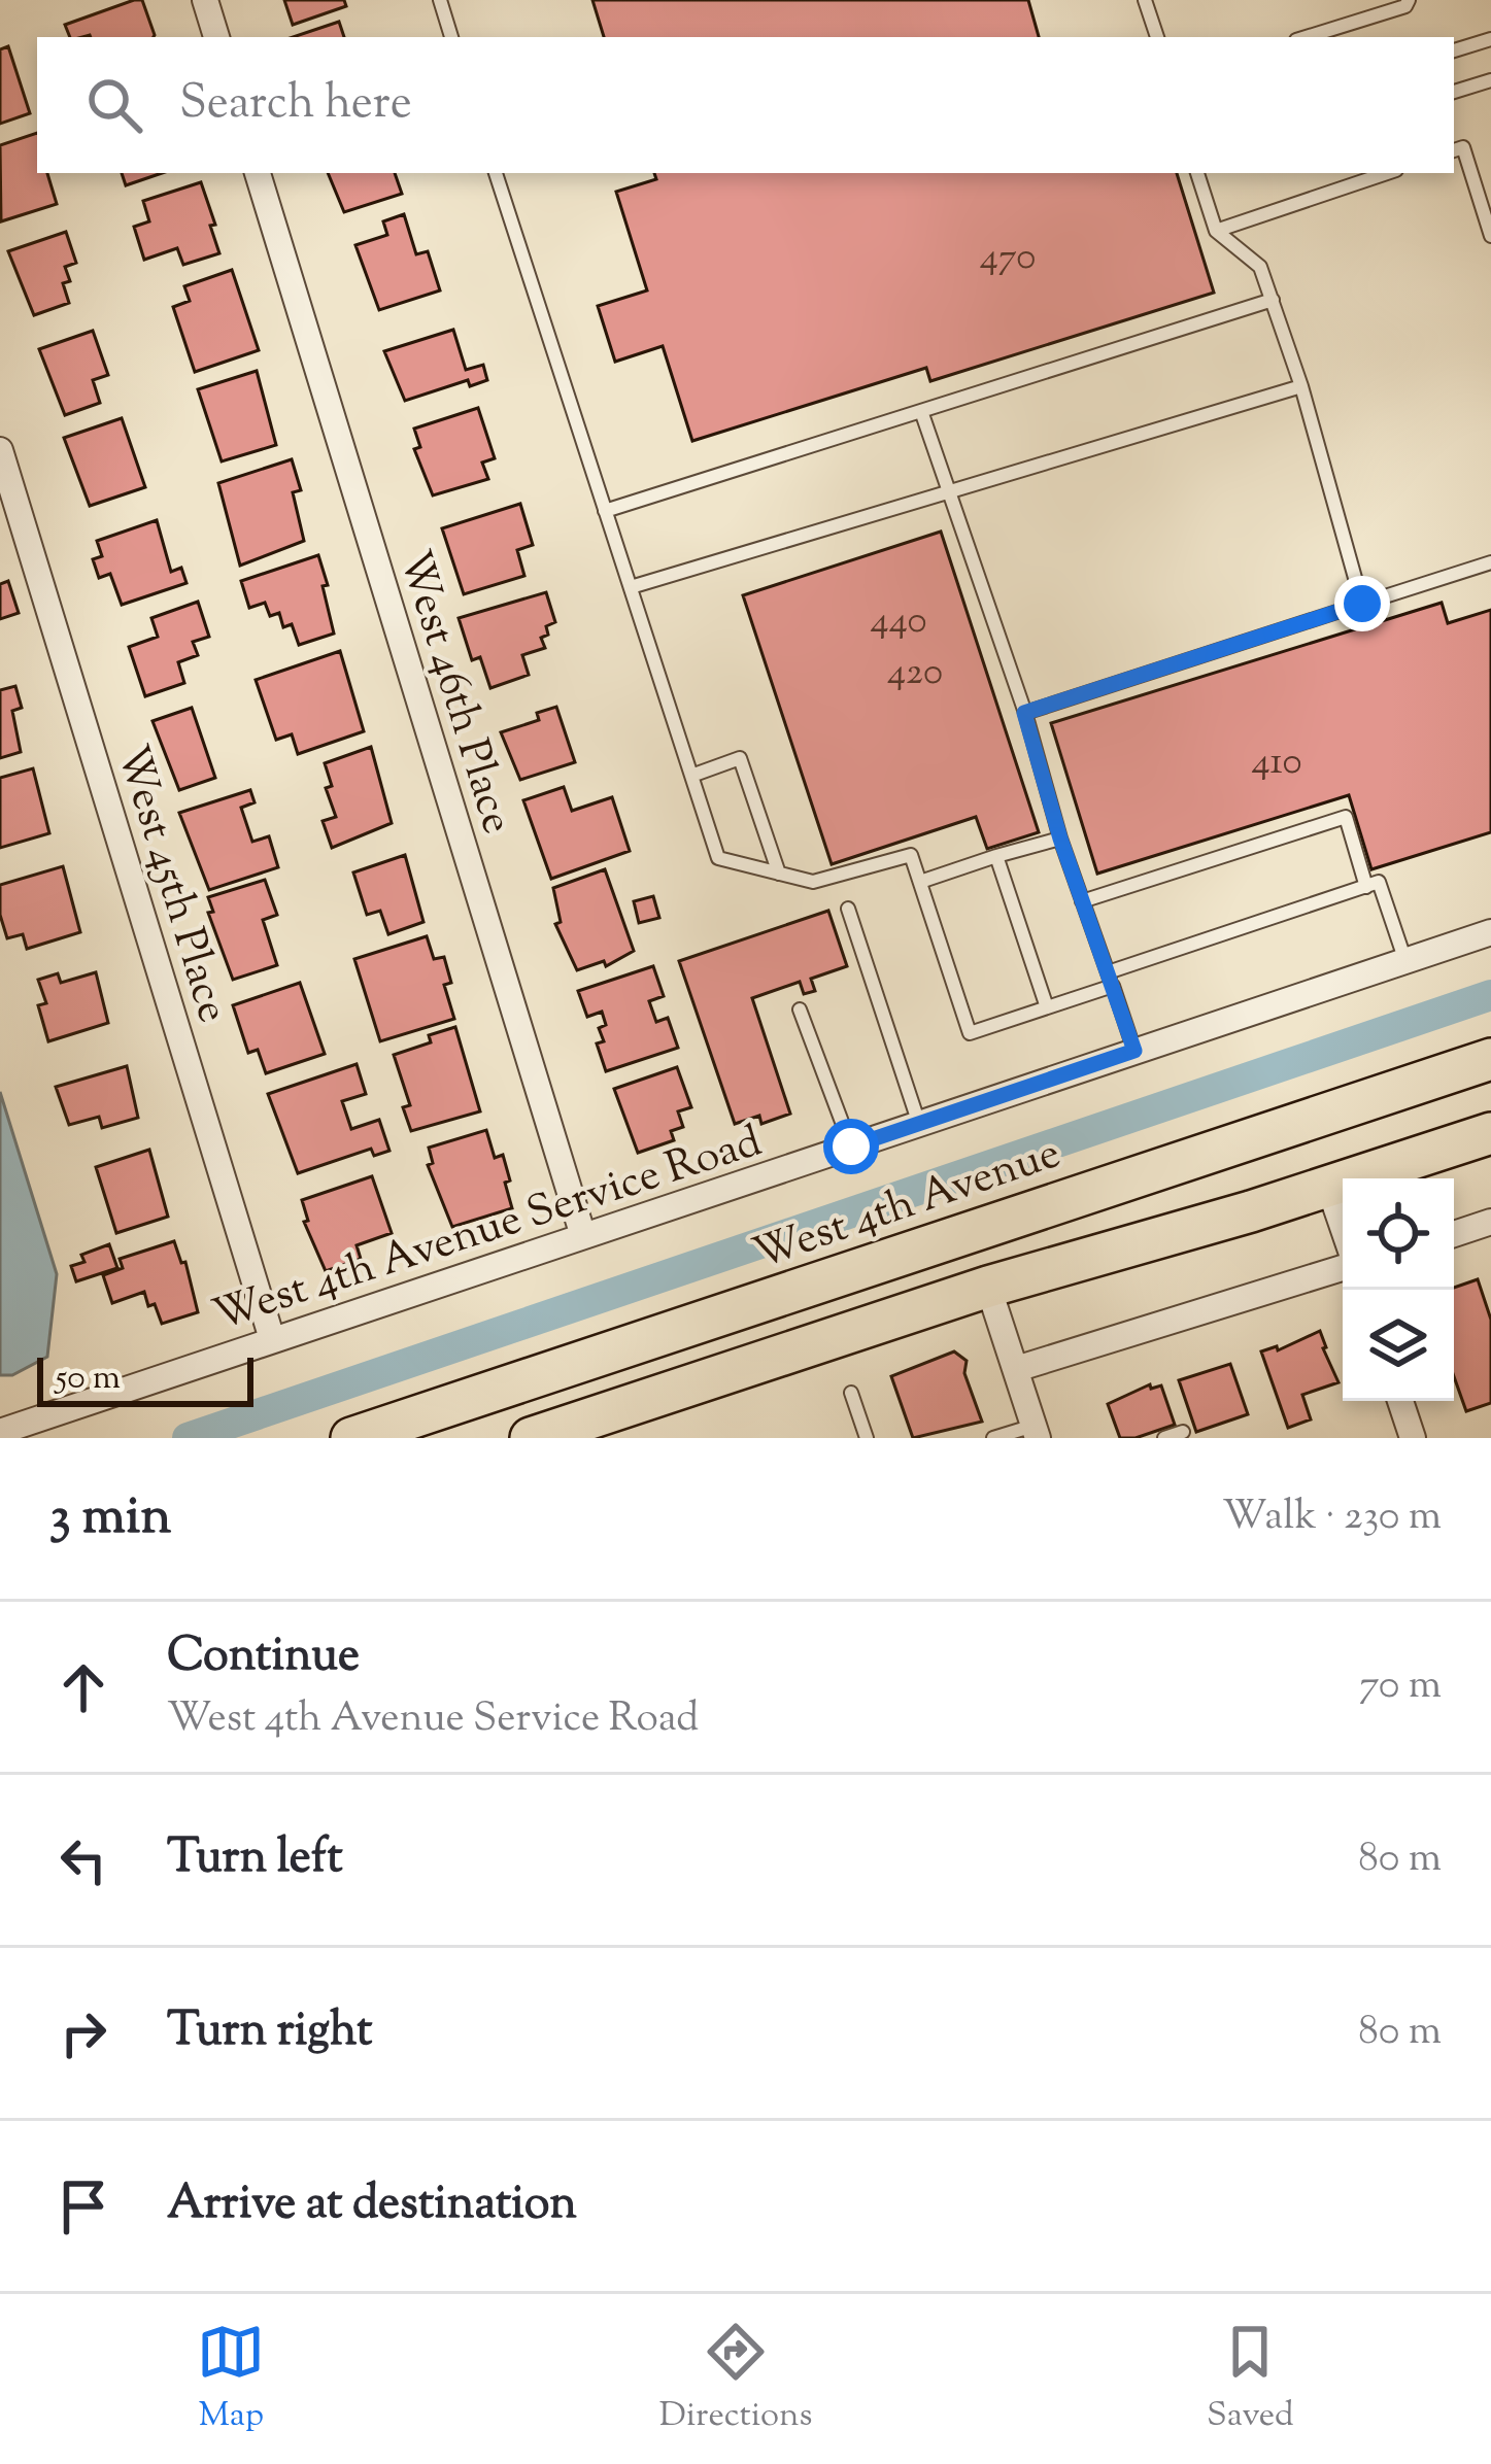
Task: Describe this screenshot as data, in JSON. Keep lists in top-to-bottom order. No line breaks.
{"streets":{"main road":["West 4th Avenue"],"street":["West 46th Place","West 45th Place","West 4th Avenue Service Road"]},"crossings":[["West 46th Place","West 4th Avenue Service Road"],["West 45th Place","West 4th Avenue Service Road"]],"house_numbers":["470","440","420","410"],"scale_bar":"50 m","page":{"search":"Search here","scale":"50 m","heading":["3 min","Walk · 230 m"],"list":[["Continue","West 4th Avenue Service Road","70 m"],["Turn left","80 m"],["Turn right","80 m"],"Arrive at destination"],"nav":["Map","Directions","Saved"]}}
